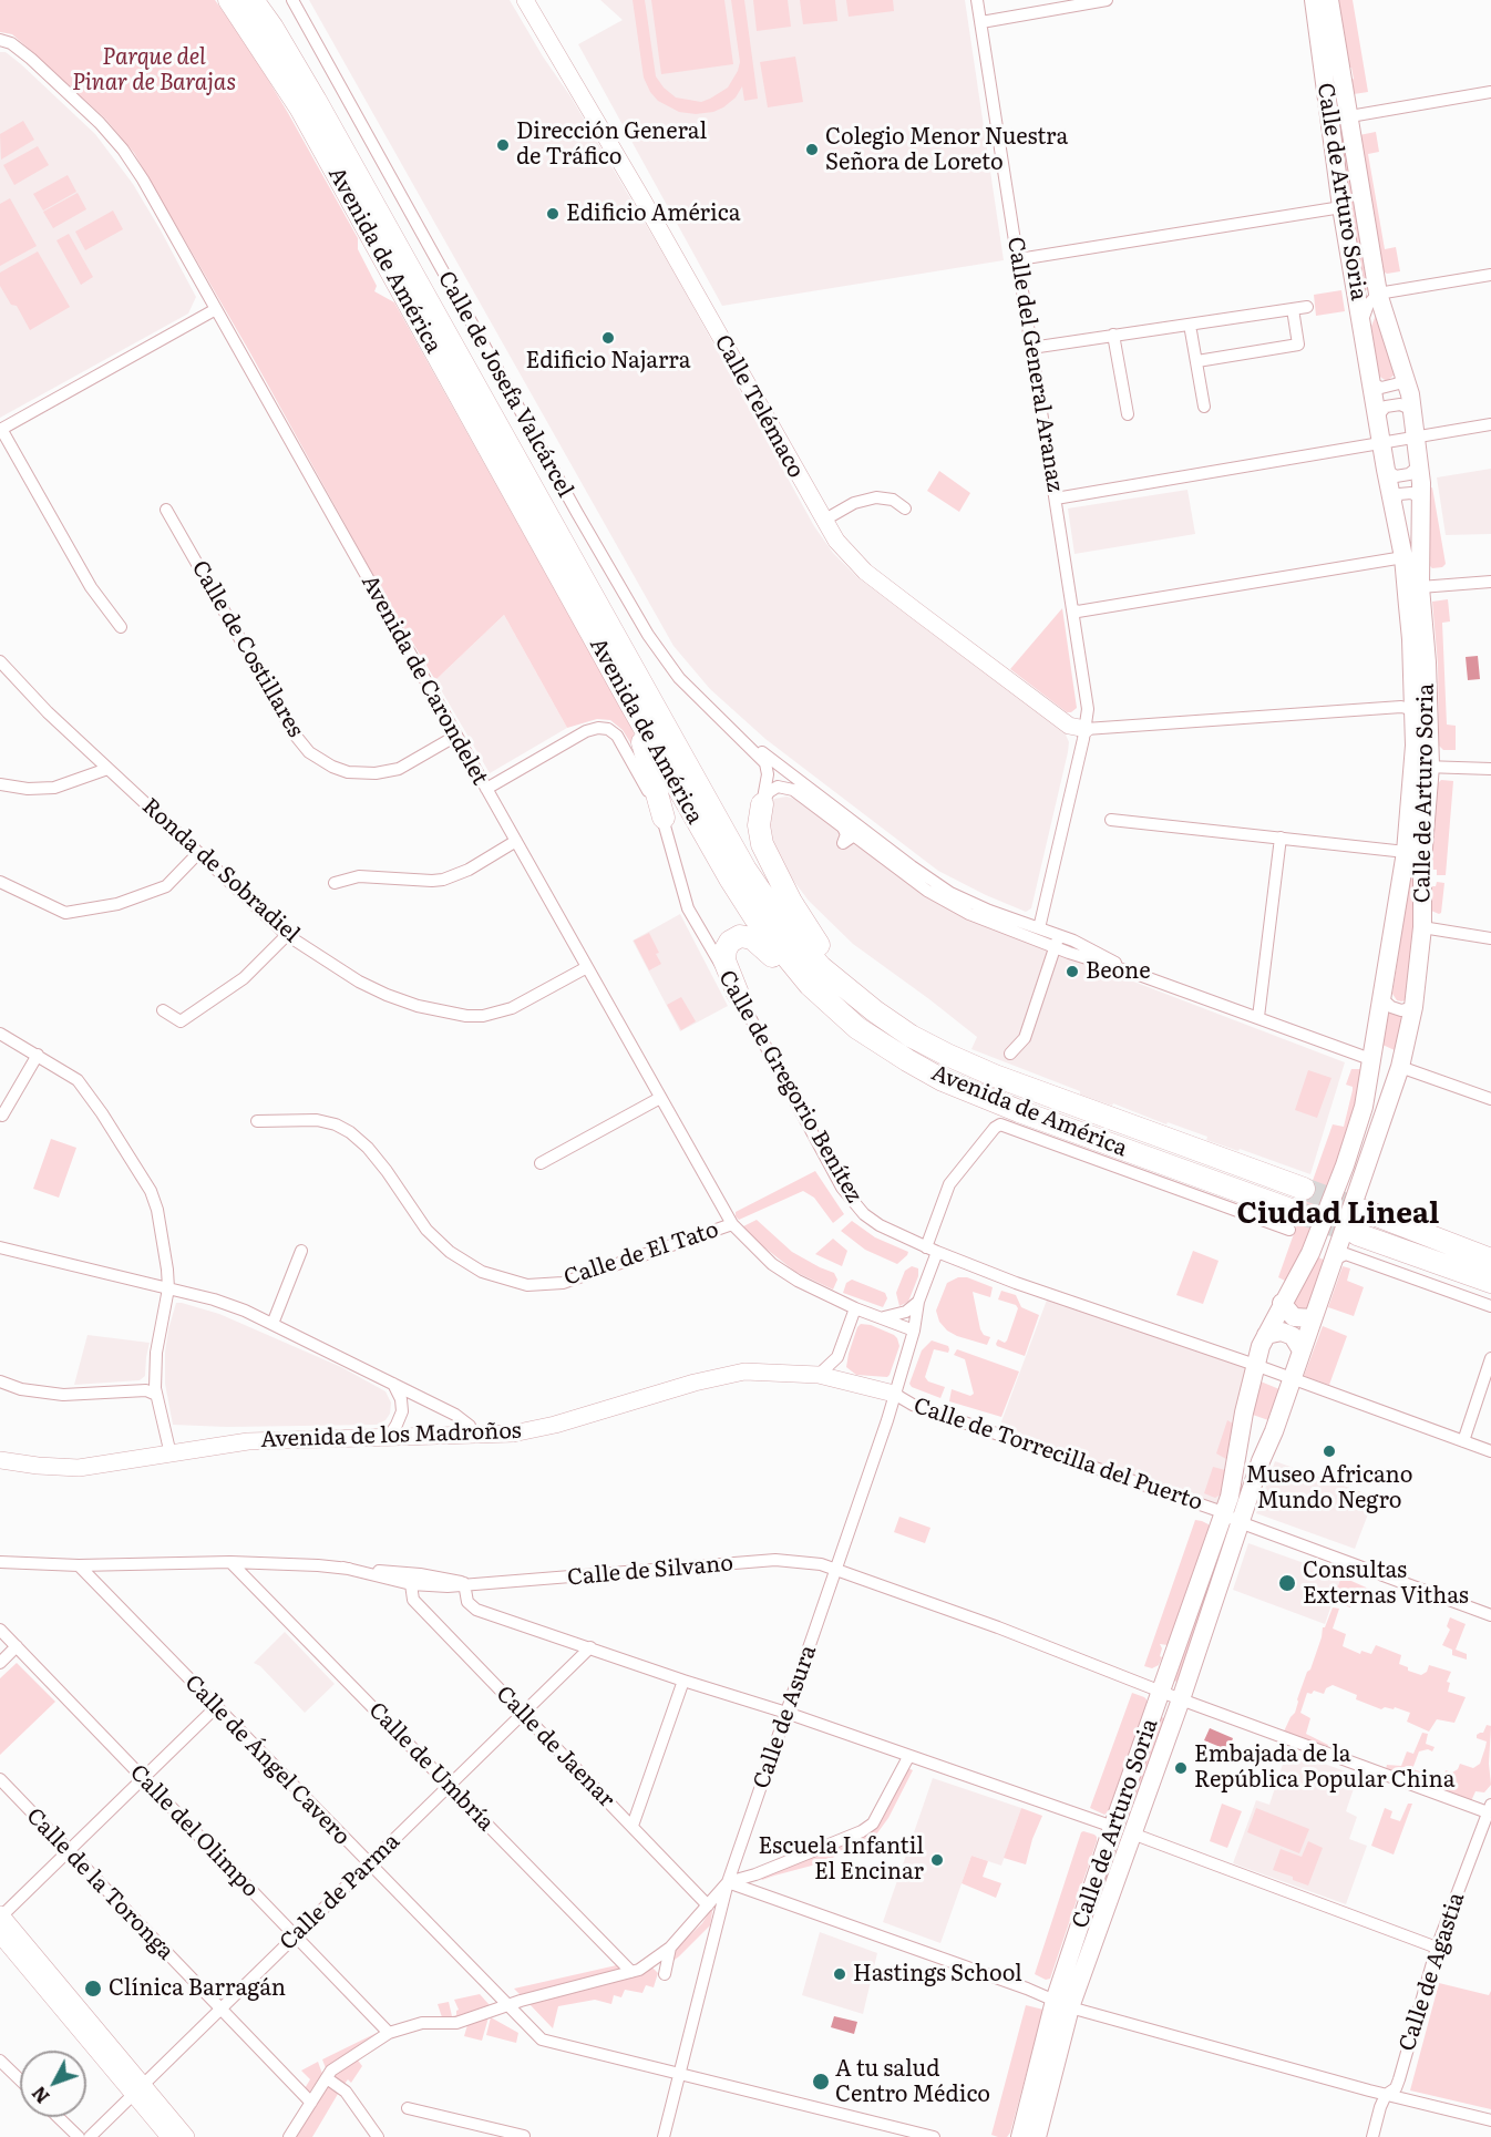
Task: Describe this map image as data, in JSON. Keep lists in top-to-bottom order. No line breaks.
{"streets":{"highway":["Avenida de América"],"main road":["Calle de Arturo Soria"],"street":["Calle del General Aranaz","Calle de Josefa Valcárcel","Calle Telémaco","Calle de Costillares","Avenida de Carondelet","Ronda de Sobradiel","Calle de Gregorio Benítez","Calle de El Tato","Avenida de los Madroños","Calle de Torrecilla del Puerto","Calle de Silvano","Calle de Asura","Calle de Jaenar","Calle de Ángel Cavero","Calle de Umbría","Calle del Olimpo","Calle de la Toronga","Calle de Parma","Calle de Agastia"]},"crossings":[["Calle de Arturo Soria","Calle de Josefa Valcárcel"],["Calle de Arturo Soria","Calle de Gregorio Benítez"],["Calle de Arturo Soria","Calle de Torrecilla del Puerto"],["Calle de Arturo Soria","Calle de Silvano"],["Avenida de América","Calle de Asura"],["Calle del General Aranaz","Calle de Josefa Valcárcel"],["Calle del General Aranaz","Calle Telémaco"],["Calle de Costillares","Avenida de Carondelet"],["Avenida de Carondelet","Ronda de Sobradiel"],["Avenida de Carondelet","Calle de Gregorio Benítez"],["Avenida de Carondelet","Calle de El Tato"],["Avenida de Carondelet","Calle de Asura"],["Calle de Gregorio Benítez","Calle de Asura"],["Avenida de los Madroños","Calle de Torrecilla del Puerto"],["Avenida de los Madroños","Calle de Asura"],["Calle de Torrecilla del Puerto","Calle de Asura"],["Calle de Silvano","Calle de Asura"],["Calle de Silvano","Calle de Jaenar"],["Calle de Silvano","Calle de Ángel Cavero"],["Calle de Silvano","Calle de Umbría"],["Calle de Silvano","Calle de Agastia"],["Calle de Asura","Calle de Ángel Cavero"],["Calle de Jaenar","Calle de Parma"],["Calle de Ángel Cavero","Calle de Parma"],["Calle de Umbría","Calle de Parma"],["Calle del Olimpo","Calle de Parma"],["Calle de la Toronga","Calle de Parma"]],"districts":["Ciudad Lineal"],"parks":["Parque del Pinar de Barajas"],"places":["Dirección General de Tráfico","Colegio Menor Nuestra Señora de Loreto","Edificio América","Edificio Najarra","Beone","Museo Africano Mundo Negro","Consultas Externas Vithas","Embajada de la República Popular China","Escuela Infantil El Encinar","Hastings School","Clínica Barragán","A tu salud Centro Médico"],"north":"bottom left"}
